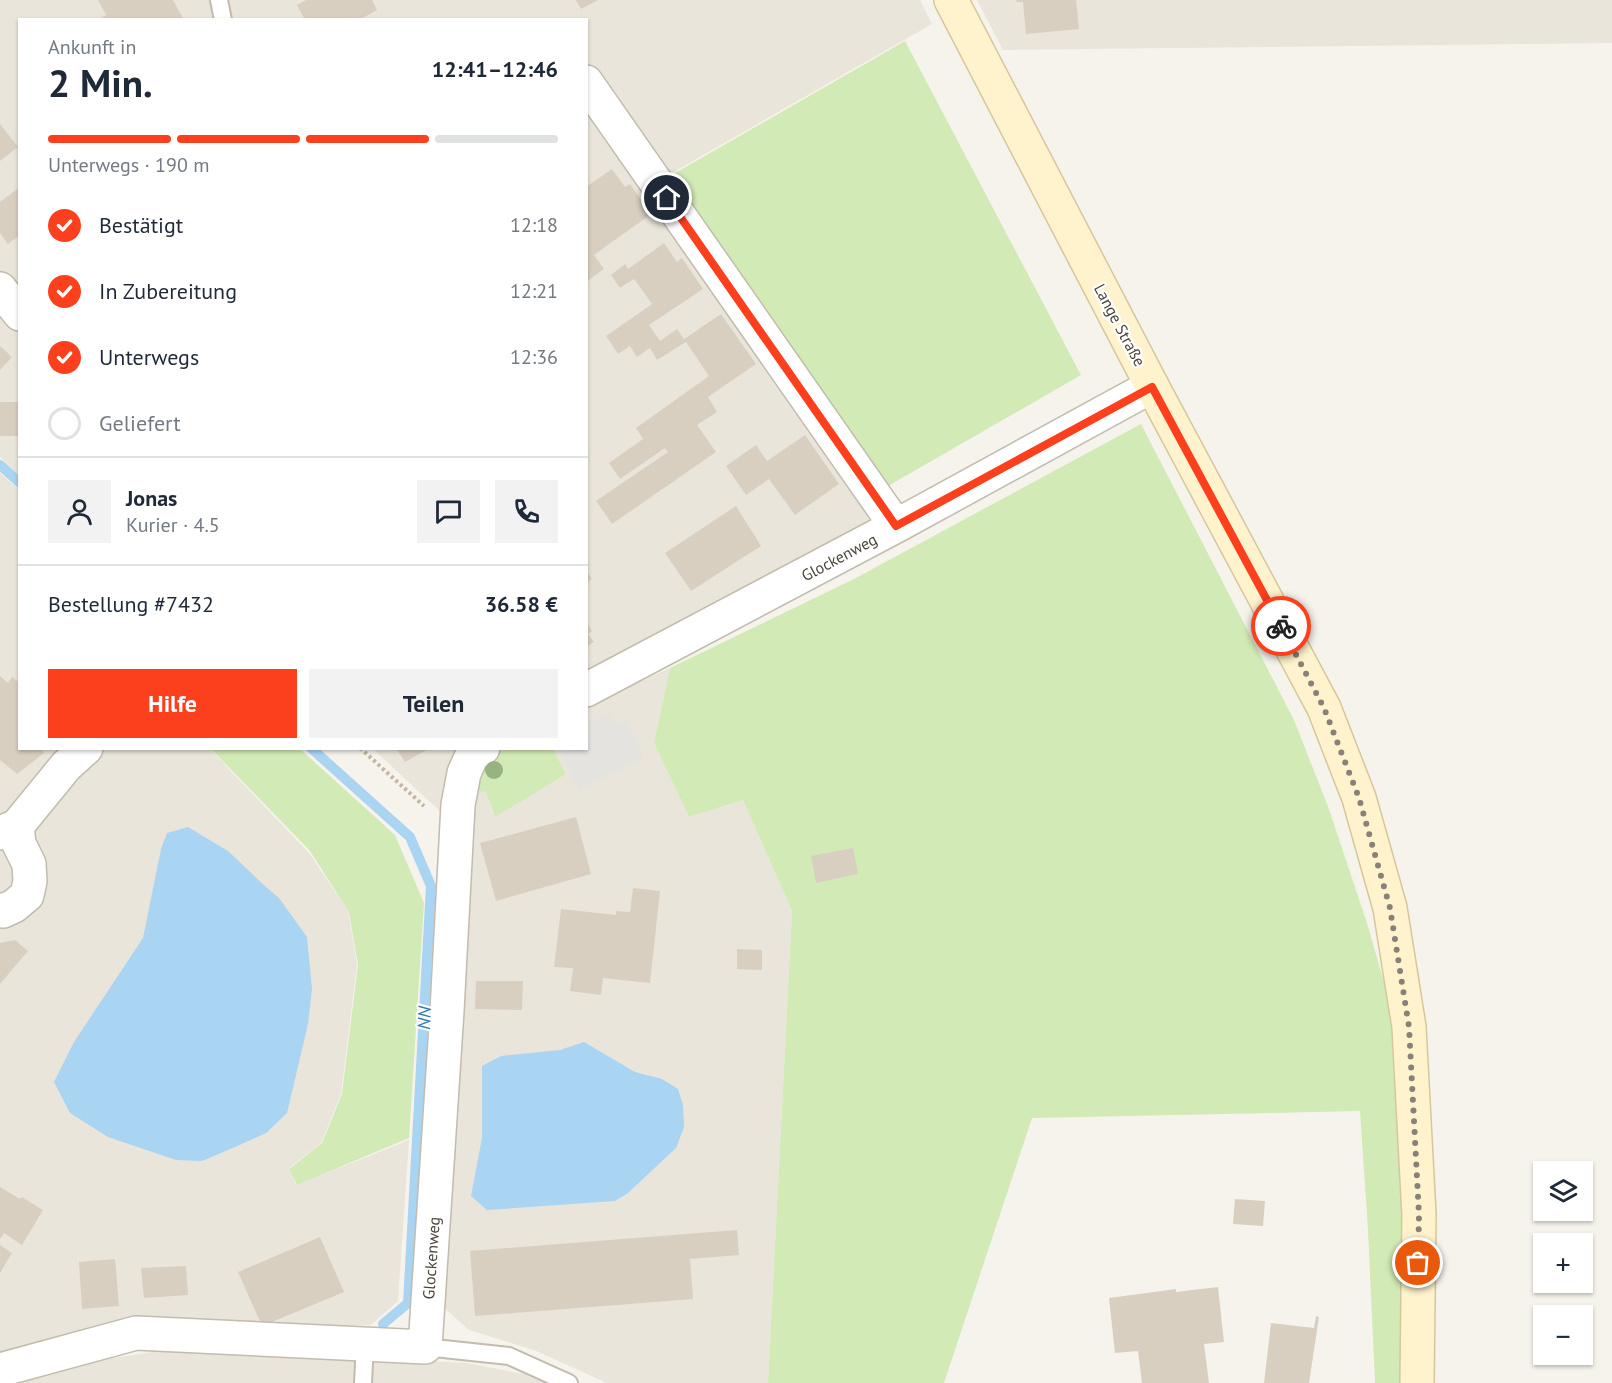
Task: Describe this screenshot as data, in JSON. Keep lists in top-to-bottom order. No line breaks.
{"streets":{"street":["Lange Straße","Glockenweg"]},"crossings":[["Lange Straße","Glockenweg"]],"water":["NN"],"page":{"heading":["2 Min.","Ankunft in","12:41–12:46"],"panel":["Jonas","Kurier · 4.5","Bestellung #7432","36.58 €"],"bar":"Unterwegs · 190 m","list":[["Bestätigt","12:18"],["In Zubereitung","12:21"],["Unterwegs","12:36"],"Geliefert"],"buttons":["Hilfe","Teilen"],"map_buttons":["+","−"]}}
